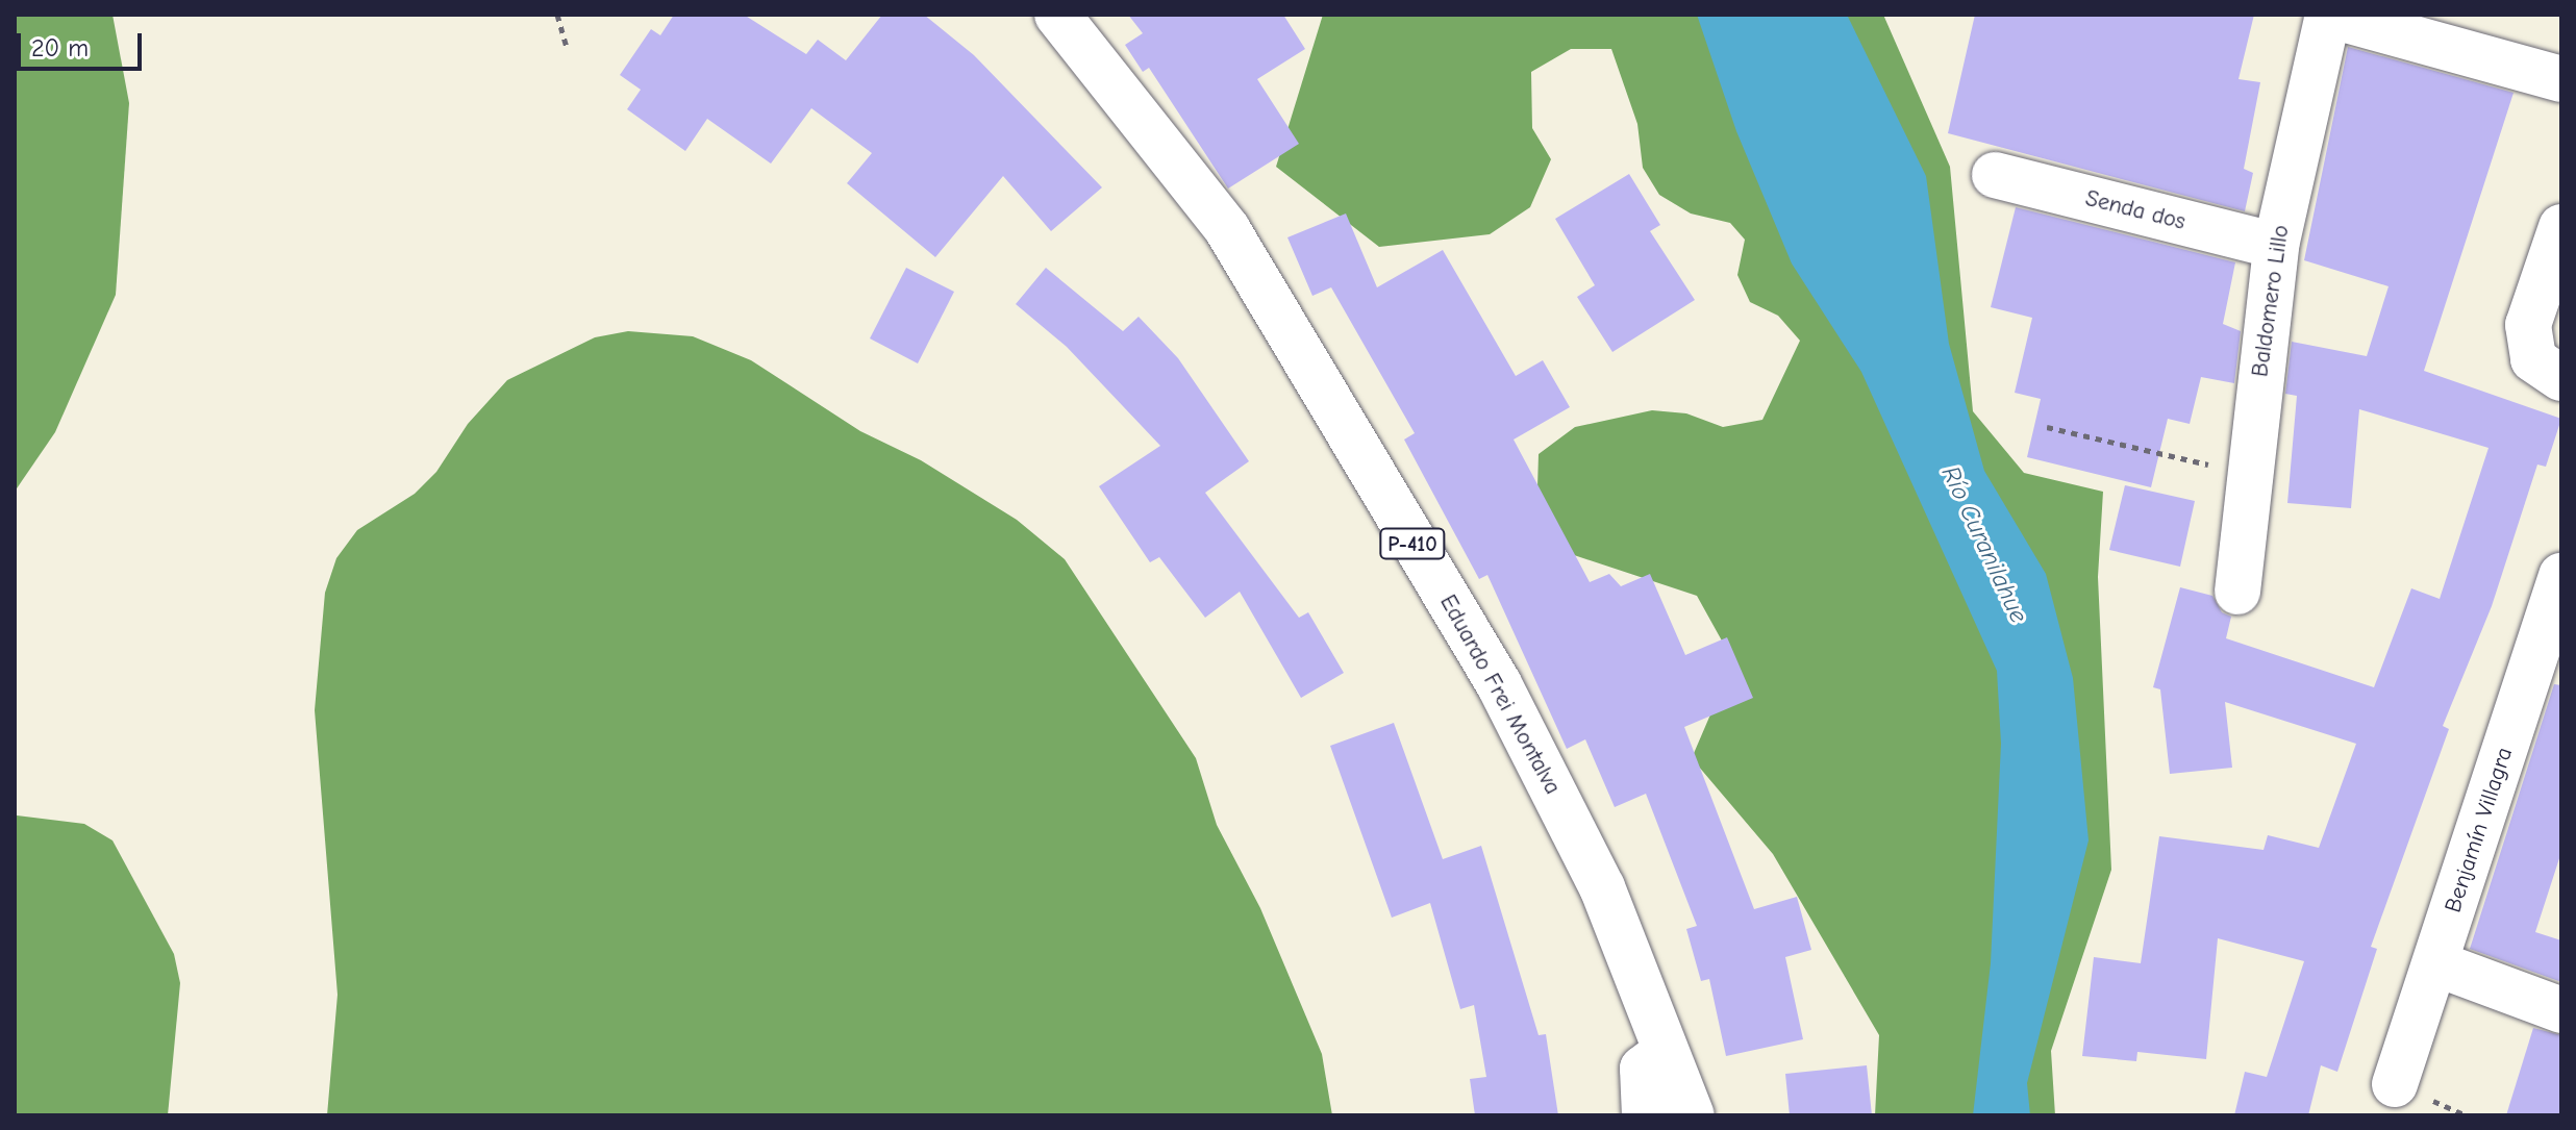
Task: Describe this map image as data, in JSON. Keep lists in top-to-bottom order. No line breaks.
{"streets":{"street":["Senda dos","Baldomero Lillo","P-410","Eduardo Frei Montalva","Benjamín Villagra"]},"crossings":[["Senda dos","Baldomero Lillo"]],"water":["Río Curanilahue"],"scale_bar":"20 m"}
